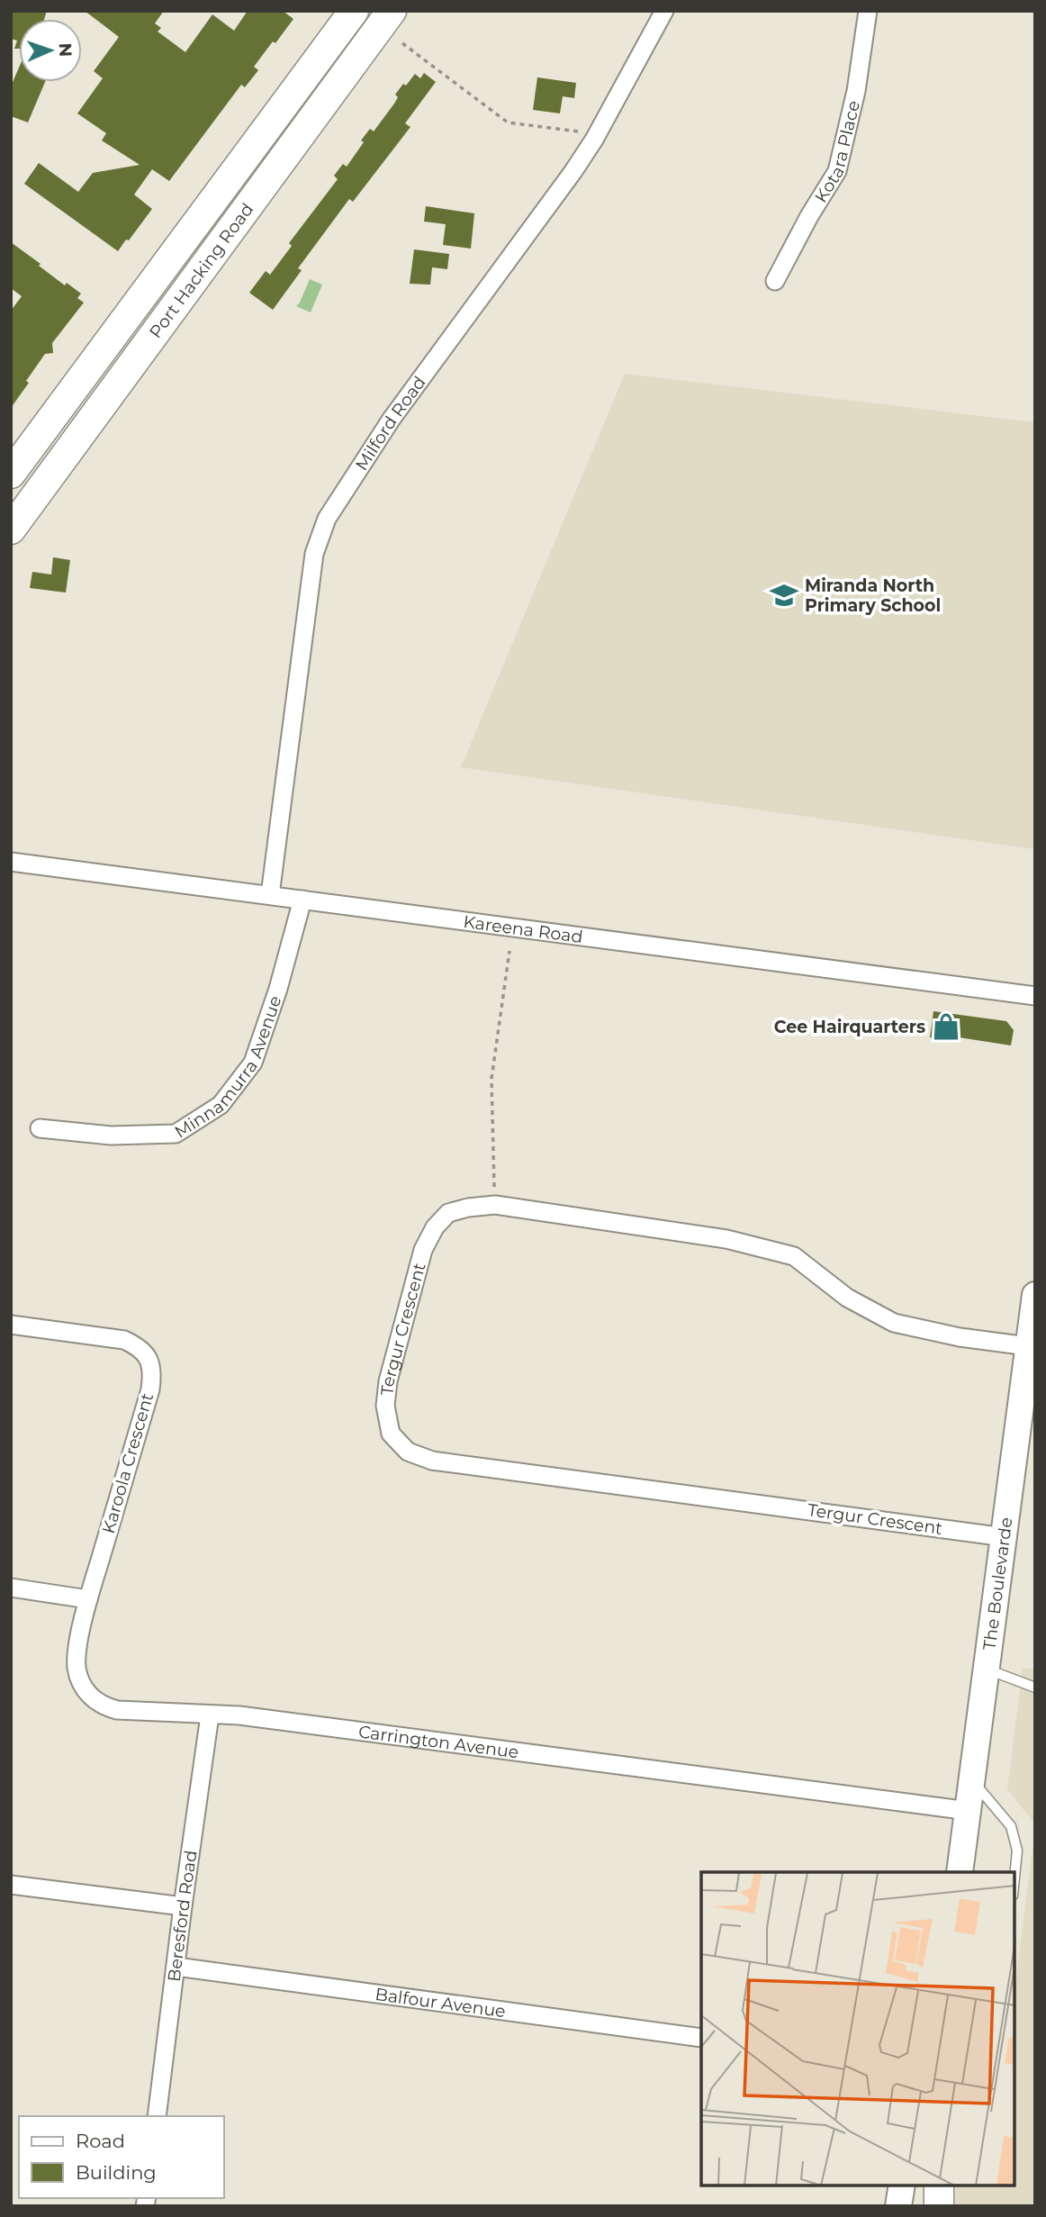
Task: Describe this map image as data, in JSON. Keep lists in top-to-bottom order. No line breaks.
{"streets":{"main road":["Port Hacking Road","The Boulevarde"],"street":["Kotara Place","Milford Road","Kareena Road","Minnamurra Avenue","Tergur Crescent","Karoola Crescent","Carrington Avenue","Beresford Road","Balfour Avenue"]},"crossings":[["Milford Road","Kareena Road"],["Kareena Road","Minnamurra Avenue"],["Tergur Crescent","The Boulevarde"],["Karoola Crescent","Carrington Avenue"],["The Boulevarde","Carrington Avenue"],["Carrington Avenue","Beresford Road"],["Beresford Road","Balfour Avenue"]],"places":{"school or university":["Miranda North Primary School"],"shop":["Cee Hairquarters"]},"legend":["Road","Building"],"north":"right"}
